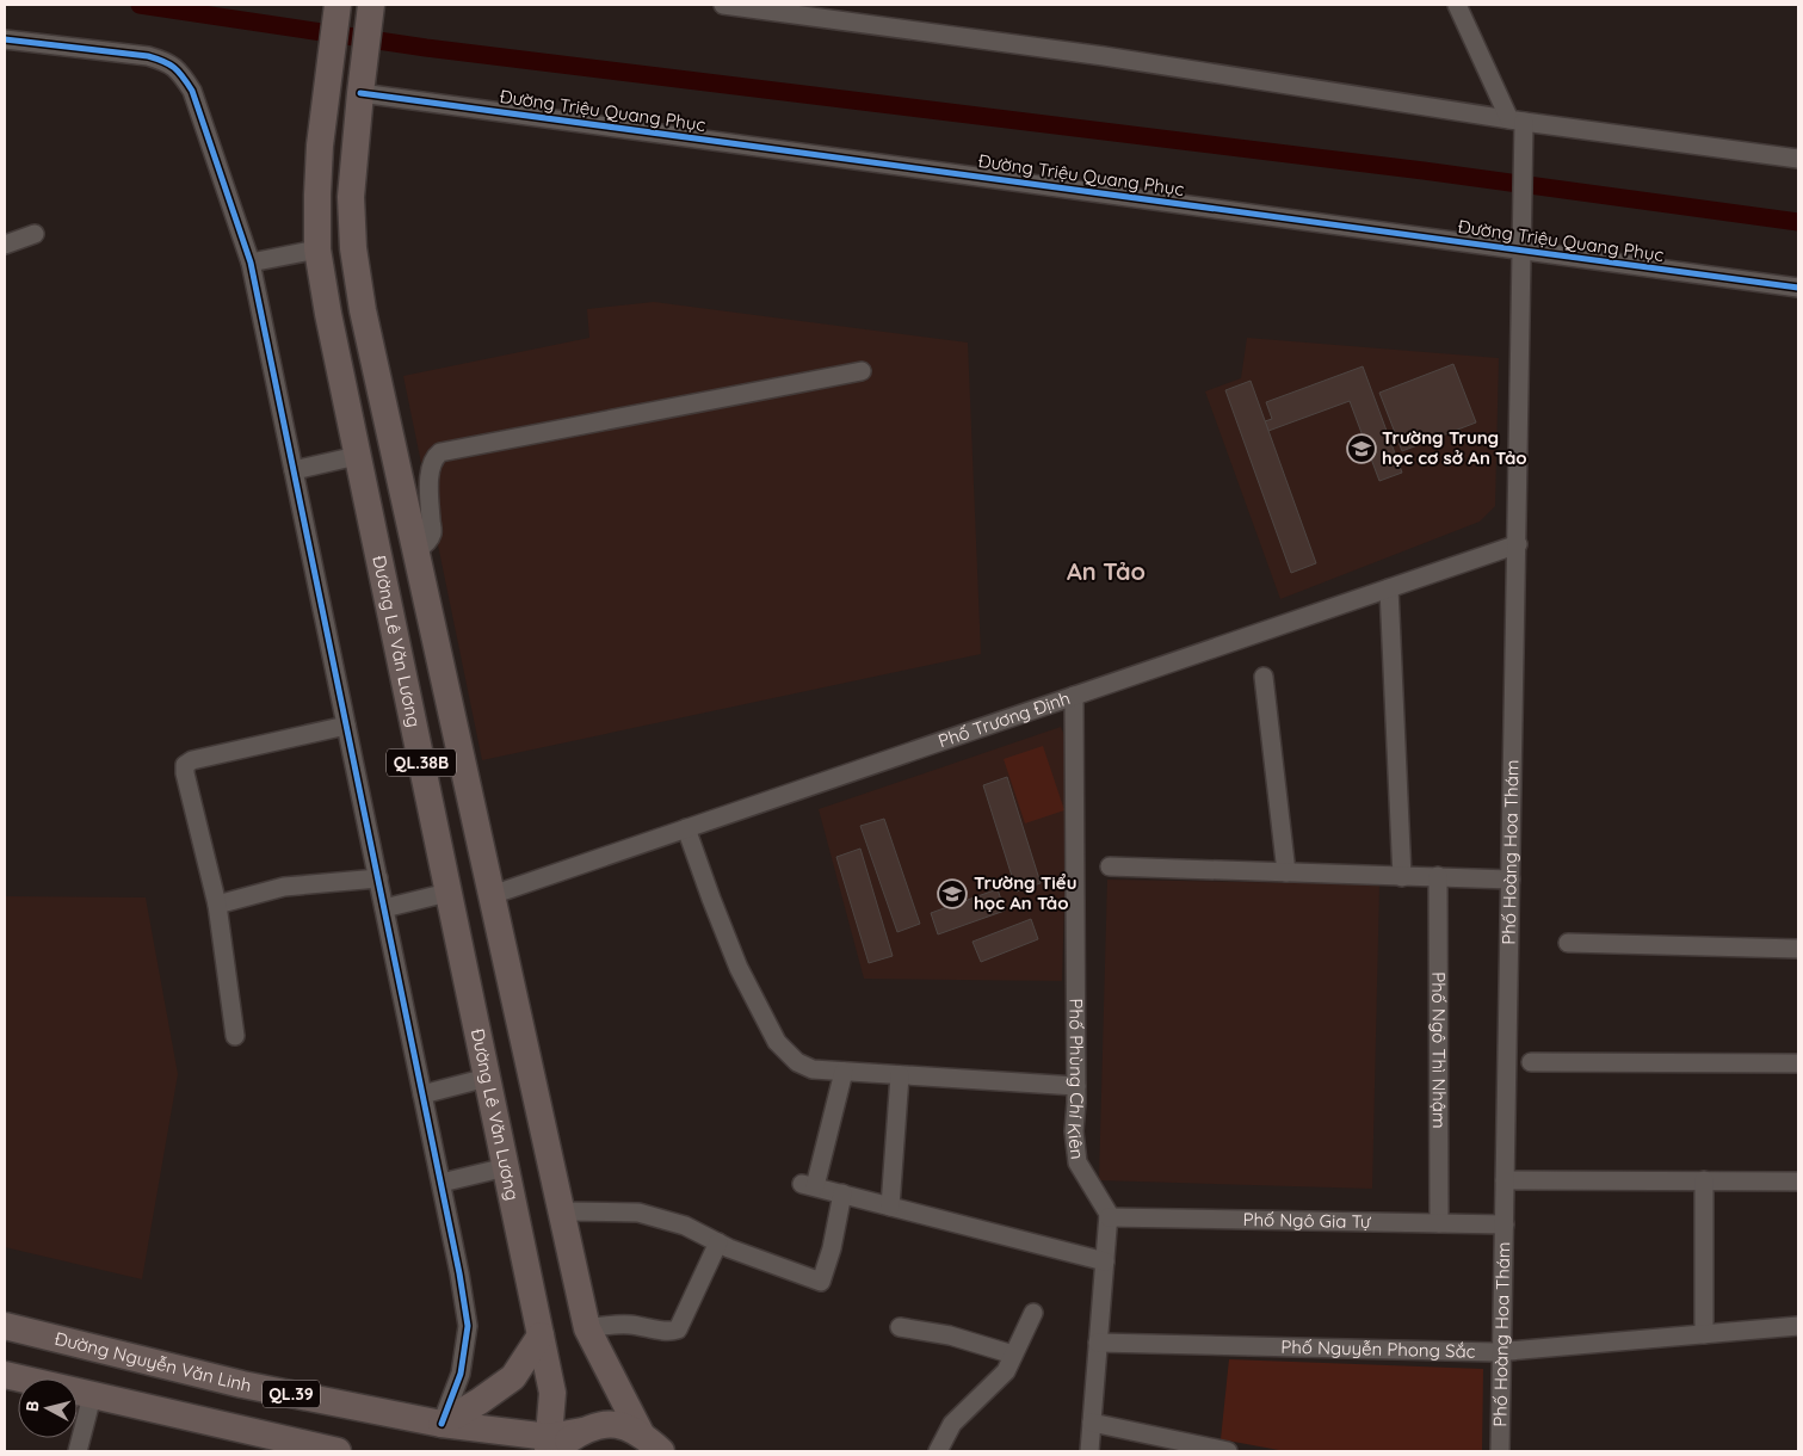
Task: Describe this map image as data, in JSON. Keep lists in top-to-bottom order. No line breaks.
{"streets":{"highway":["Đường Lê Văn Lương","QL.38B","Đường Nguyễn Văn Linh","QL.39"],"street":["Đường Triệu Quang Phục","Phố Trương Định","Phố Hoàng Hoa Thám","Phố Ngô Thì Nhậm","Phố Phùng Chí Kiên","Phố Ngô Gia Tự","Phố Nguyễn Phong Sắc"]},"crossings":[["Đường Triệu Quang Phục","QL.38B"],["Đường Triệu Quang Phục","Phố Hoàng Hoa Thám"],["Đường Lê Văn Lương","Đường Nguyễn Văn Linh"],["Phố Trương Định","QL.38B"],["Phố Trương Định","Phố Hoàng Hoa Thám"],["Phố Trương Định","Phố Phùng Chí Kiên"],["QL.38B","Đường Nguyễn Văn Linh"],["Phố Hoàng Hoa Thám","Phố Ngô Gia Tự"],["Phố Hoàng Hoa Thám","Phố Nguyễn Phong Sắc"],["Phố Ngô Thì Nhậm","Phố Ngô Gia Tự"],["Phố Phùng Chí Kiên","Phố Ngô Gia Tự"]],"districts":["An Tảo"],"places":{"school or university":["Trường Trung học cơ sở An Tảo","Trường Tiểu học An Tảo"]},"north":"left"}
